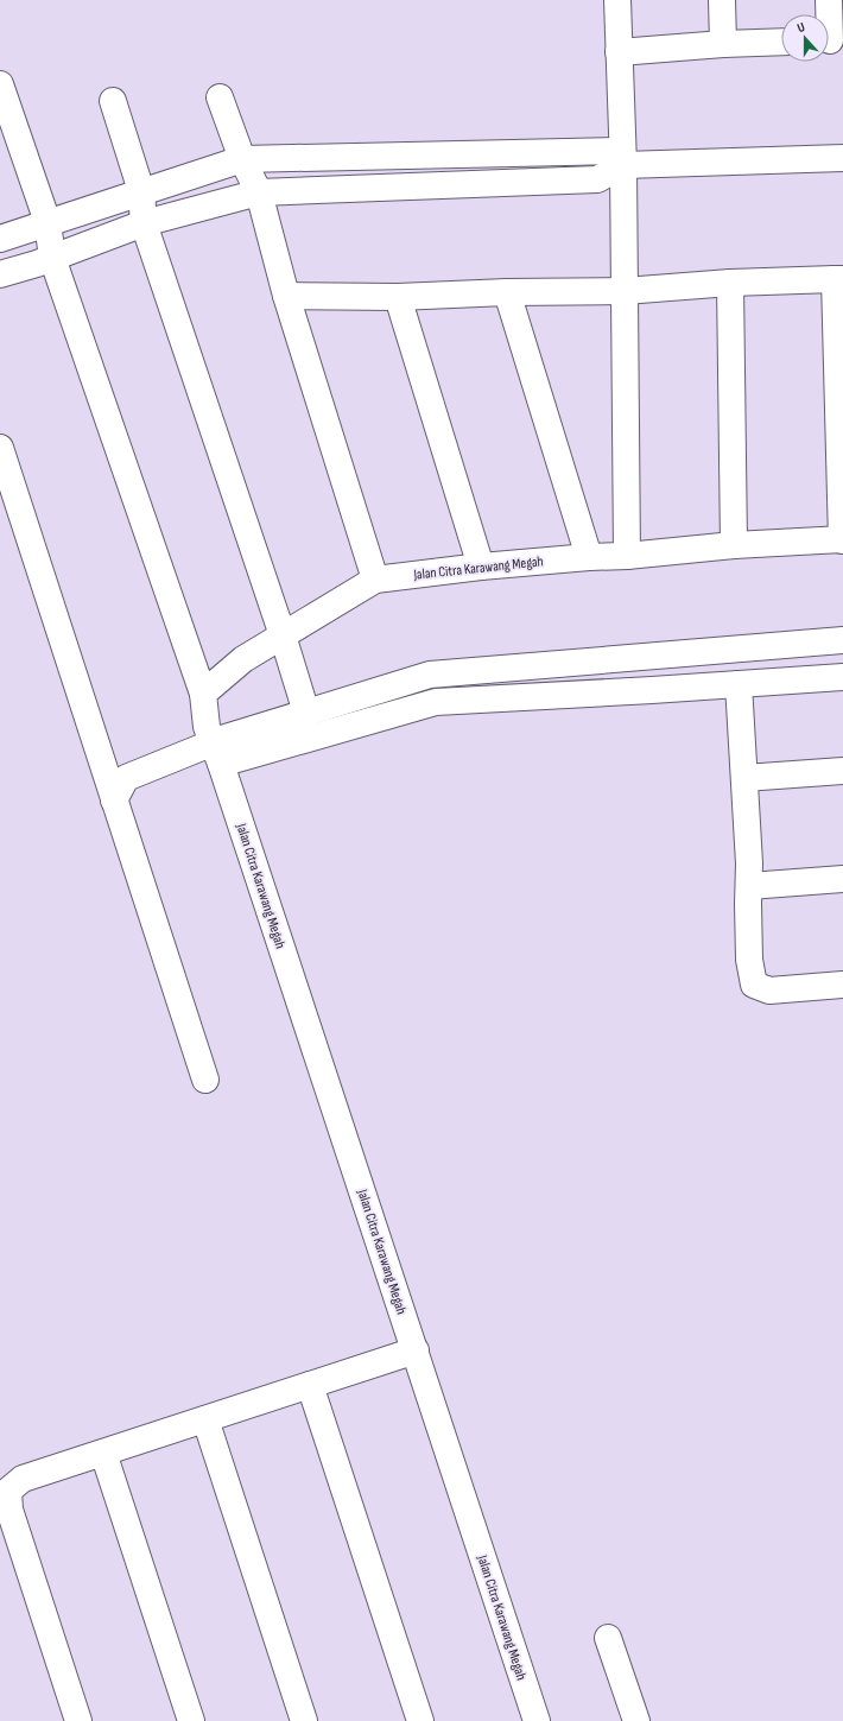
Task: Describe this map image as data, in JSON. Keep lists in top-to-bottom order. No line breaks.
{"streets":{"street":["Jalan Citra Karawang Megah"]},"north":"top"}
